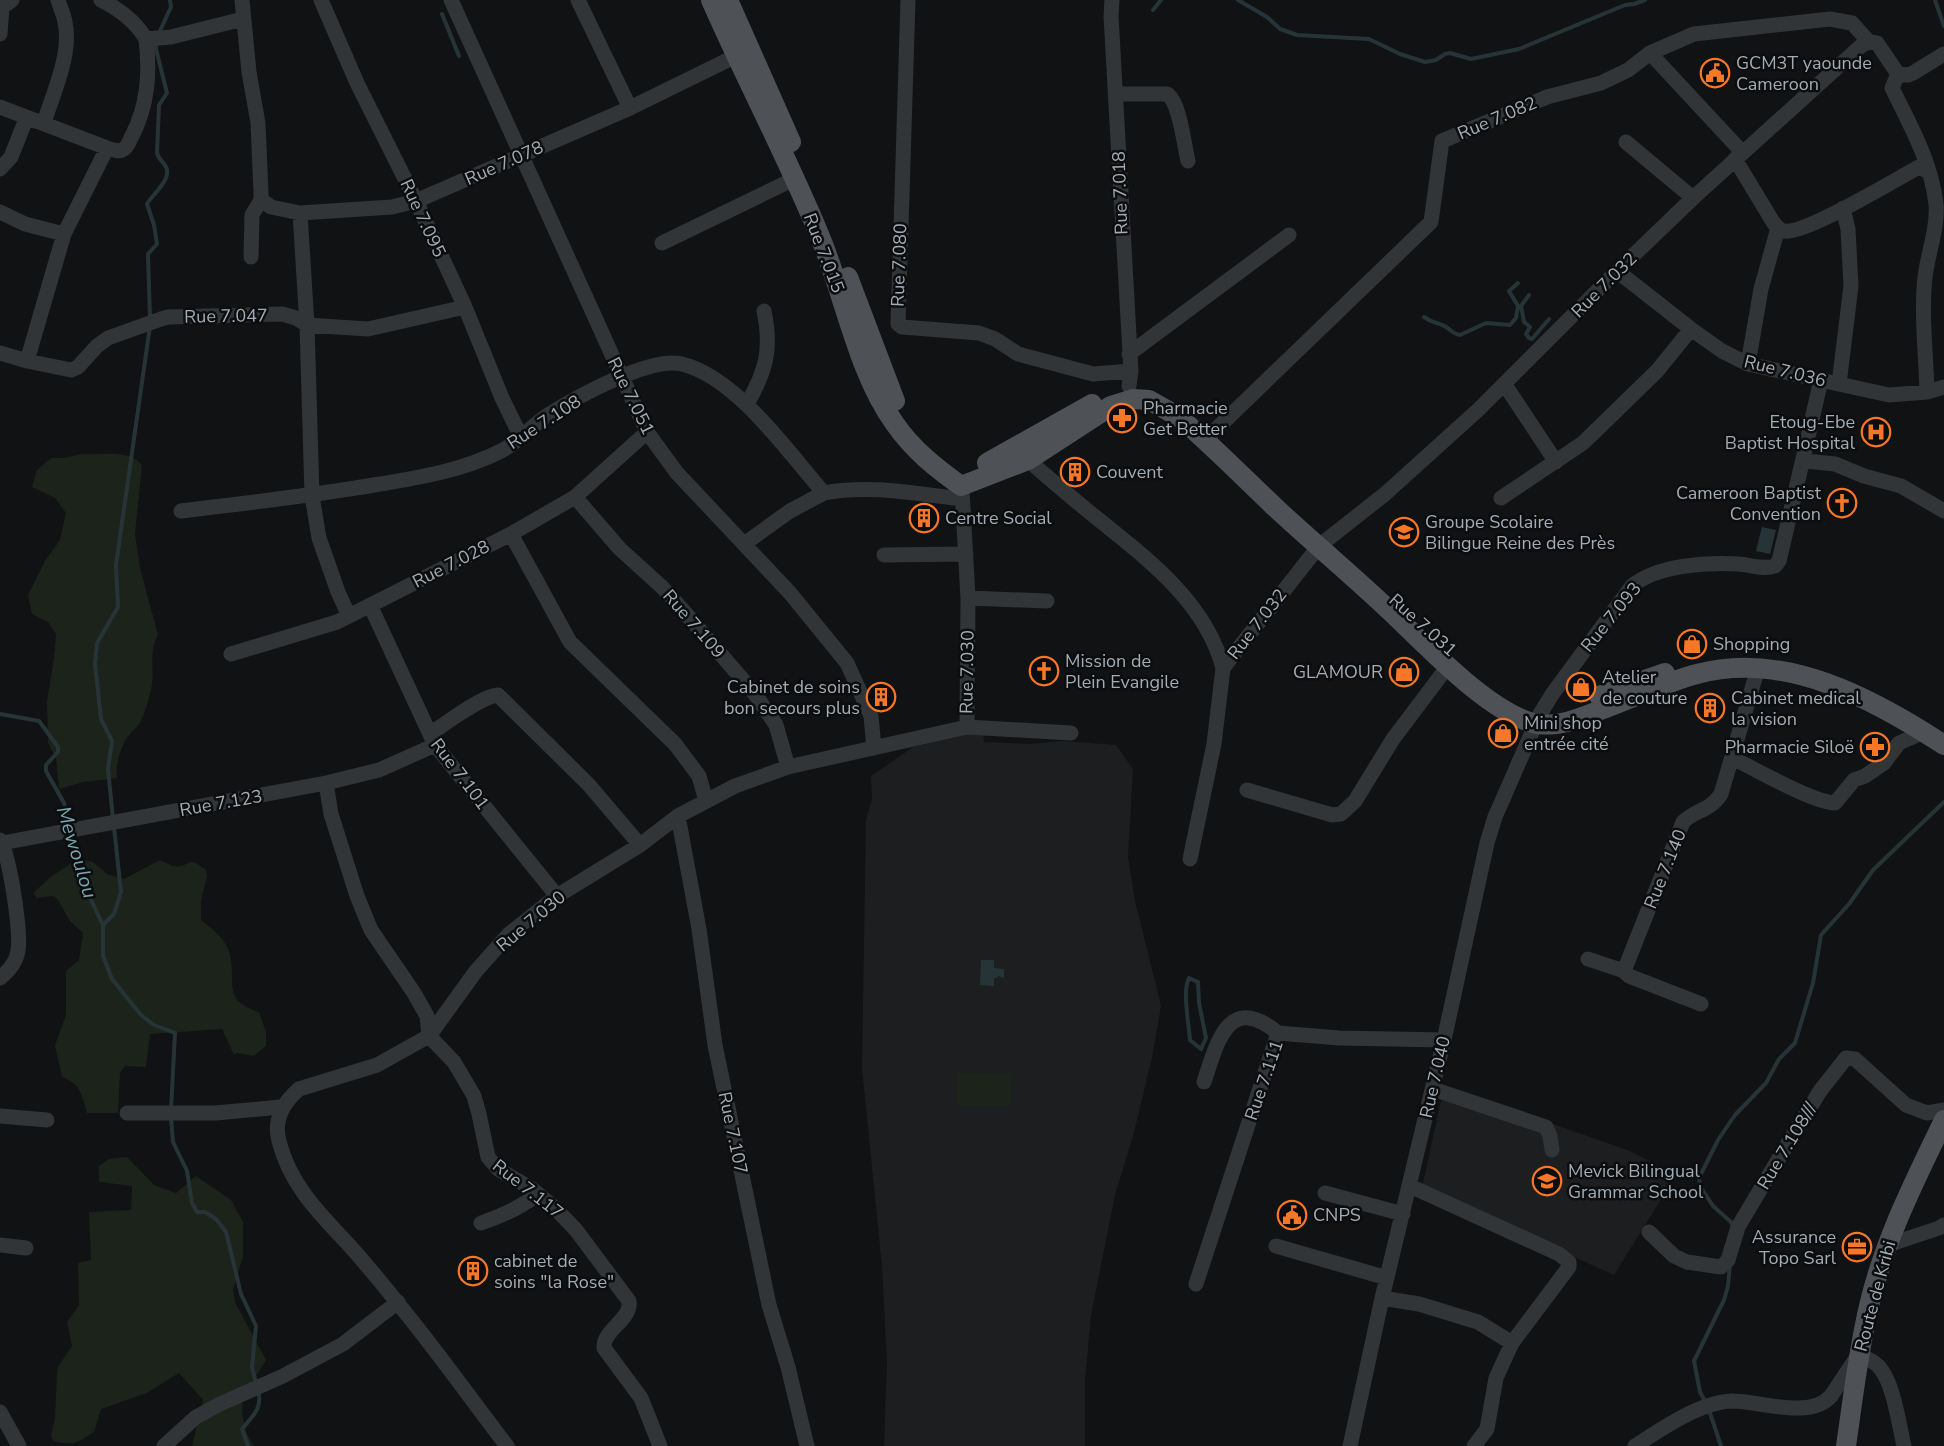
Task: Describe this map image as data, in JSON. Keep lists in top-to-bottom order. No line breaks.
{"streets":{"main road":["Rue 7.015","Rue 7.031","Route de Kribi"],"street":["Rue 7.082","Rue 7.078","Rue 7.018","Rue 7.095","Rue 7.080","Rue 7.032","Rue 7.047","Rue 7.036","Rue 7.051","Rue 7.108","Rue 7.028","Rue 7.093","Rue 7.109","Rue 7.030","Rue 7.101","Rue 7.123","Rue 7.140","Rue 7.040","Rue 7.111","Rue 7.107","Rue 7.108///","Rue 7.117"]},"crossings":[["Rue 7.082","Rue 7.031"],["Rue 7.078","Rue 7.095"],["Rue 7.078","Rue 7.015"],["Rue 7.078","Rue 7.051"],["Rue 7.018","Rue 7.080"],["Rue 7.018","Rue 7.031"],["Rue 7.095","Rue 7.047"],["Rue 7.095","Rue 7.108"],["Rue 7.015","Rue 7.031"],["Rue 7.015","Rue 7.030"],["Rue 7.080","Rue 7.031"],["Rue 7.032","Rue 7.036"],["Rue 7.032","Rue 7.031"],["Rue 7.051","Rue 7.108"],["Rue 7.051","Rue 7.028"],["Rue 7.051","Rue 7.030"],["Rue 7.028","Rue 7.109"],["Rue 7.028","Rue 7.101"],["Rue 7.093","Rue 7.031"],["Rue 7.093","Rue 7.040"],["Rue 7.109","Rue 7.030"],["Rue 7.031","Rue 7.030"],["Rue 7.031","Rue 7.140"],["Rue 7.031","Rue 7.040"],["Rue 7.030","Rue 7.101"],["Rue 7.030","Rue 7.123"],["Rue 7.030","Rue 7.107"],["Rue 7.030","Rue 7.117"],["Rue 7.101","Rue 7.123"],["Rue 7.040","Rue 7.111"]],"water":["Mewoulou"],"places":{"public building":["GCM3T yaounde Cameroon","CNPS"],"pharmacy":["Pharmacie Get Better","Pharmacie Siloë"],"hospital":["Etoug-Ebe Baptist Hospital"],"building":["Couvent","Centre Social","Cabinet de soins bon secours plus","Cabinet medical la vision","cabinet de soins \"la Rose\""],"church":["Cameroon Baptist Convention","Mission de Plein Evangile"],"school or university":["Groupe Scolaire Bilingue Reine des Près","Mevick Bilingual Grammar School"],"shop":["Shopping","GLAMOUR","Atelier de couture","Mini shop entrée cité"],"office":["Assurance Topo Sarl"]}}
